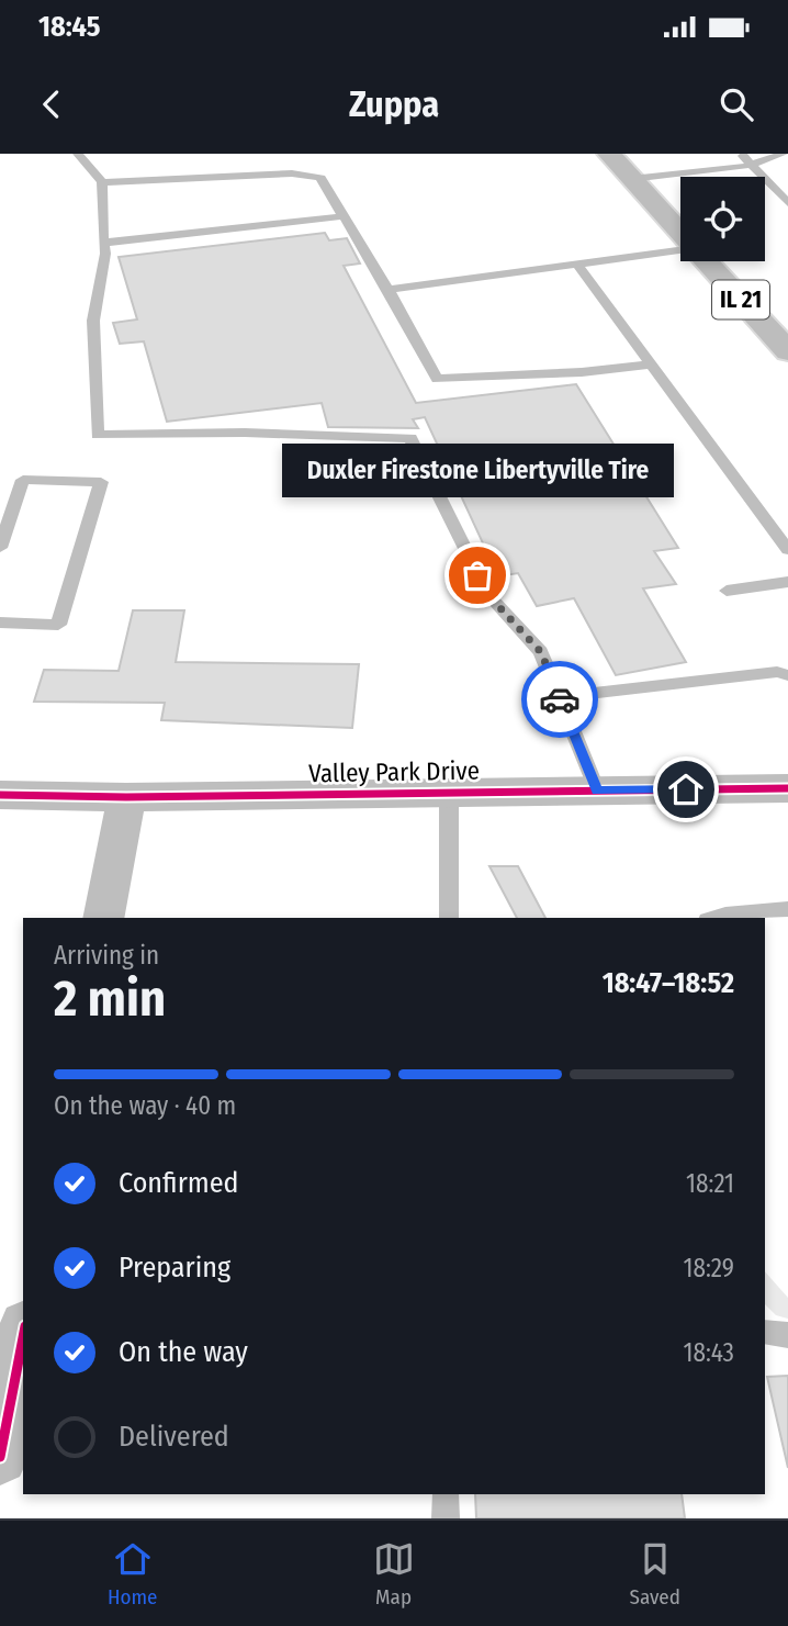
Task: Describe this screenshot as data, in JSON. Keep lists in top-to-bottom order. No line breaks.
{"streets":{"main road":["IL 21"],"street":["Valley Park Drive"]},"places":["Duxler Firestone Libertyville Tire"],"page":{"status":"18:45","header":"Zuppa","bubble":"Duxler Firestone Libertyville Tire","heading":["2 min","Arriving in","18:47–18:52"],"bar":"On the way · 40 m","list":[["Confirmed","18:21"],["Preparing","18:29"],["On the way","18:43"],"Delivered"],"tabs":["Home","Map","Saved"]}}
